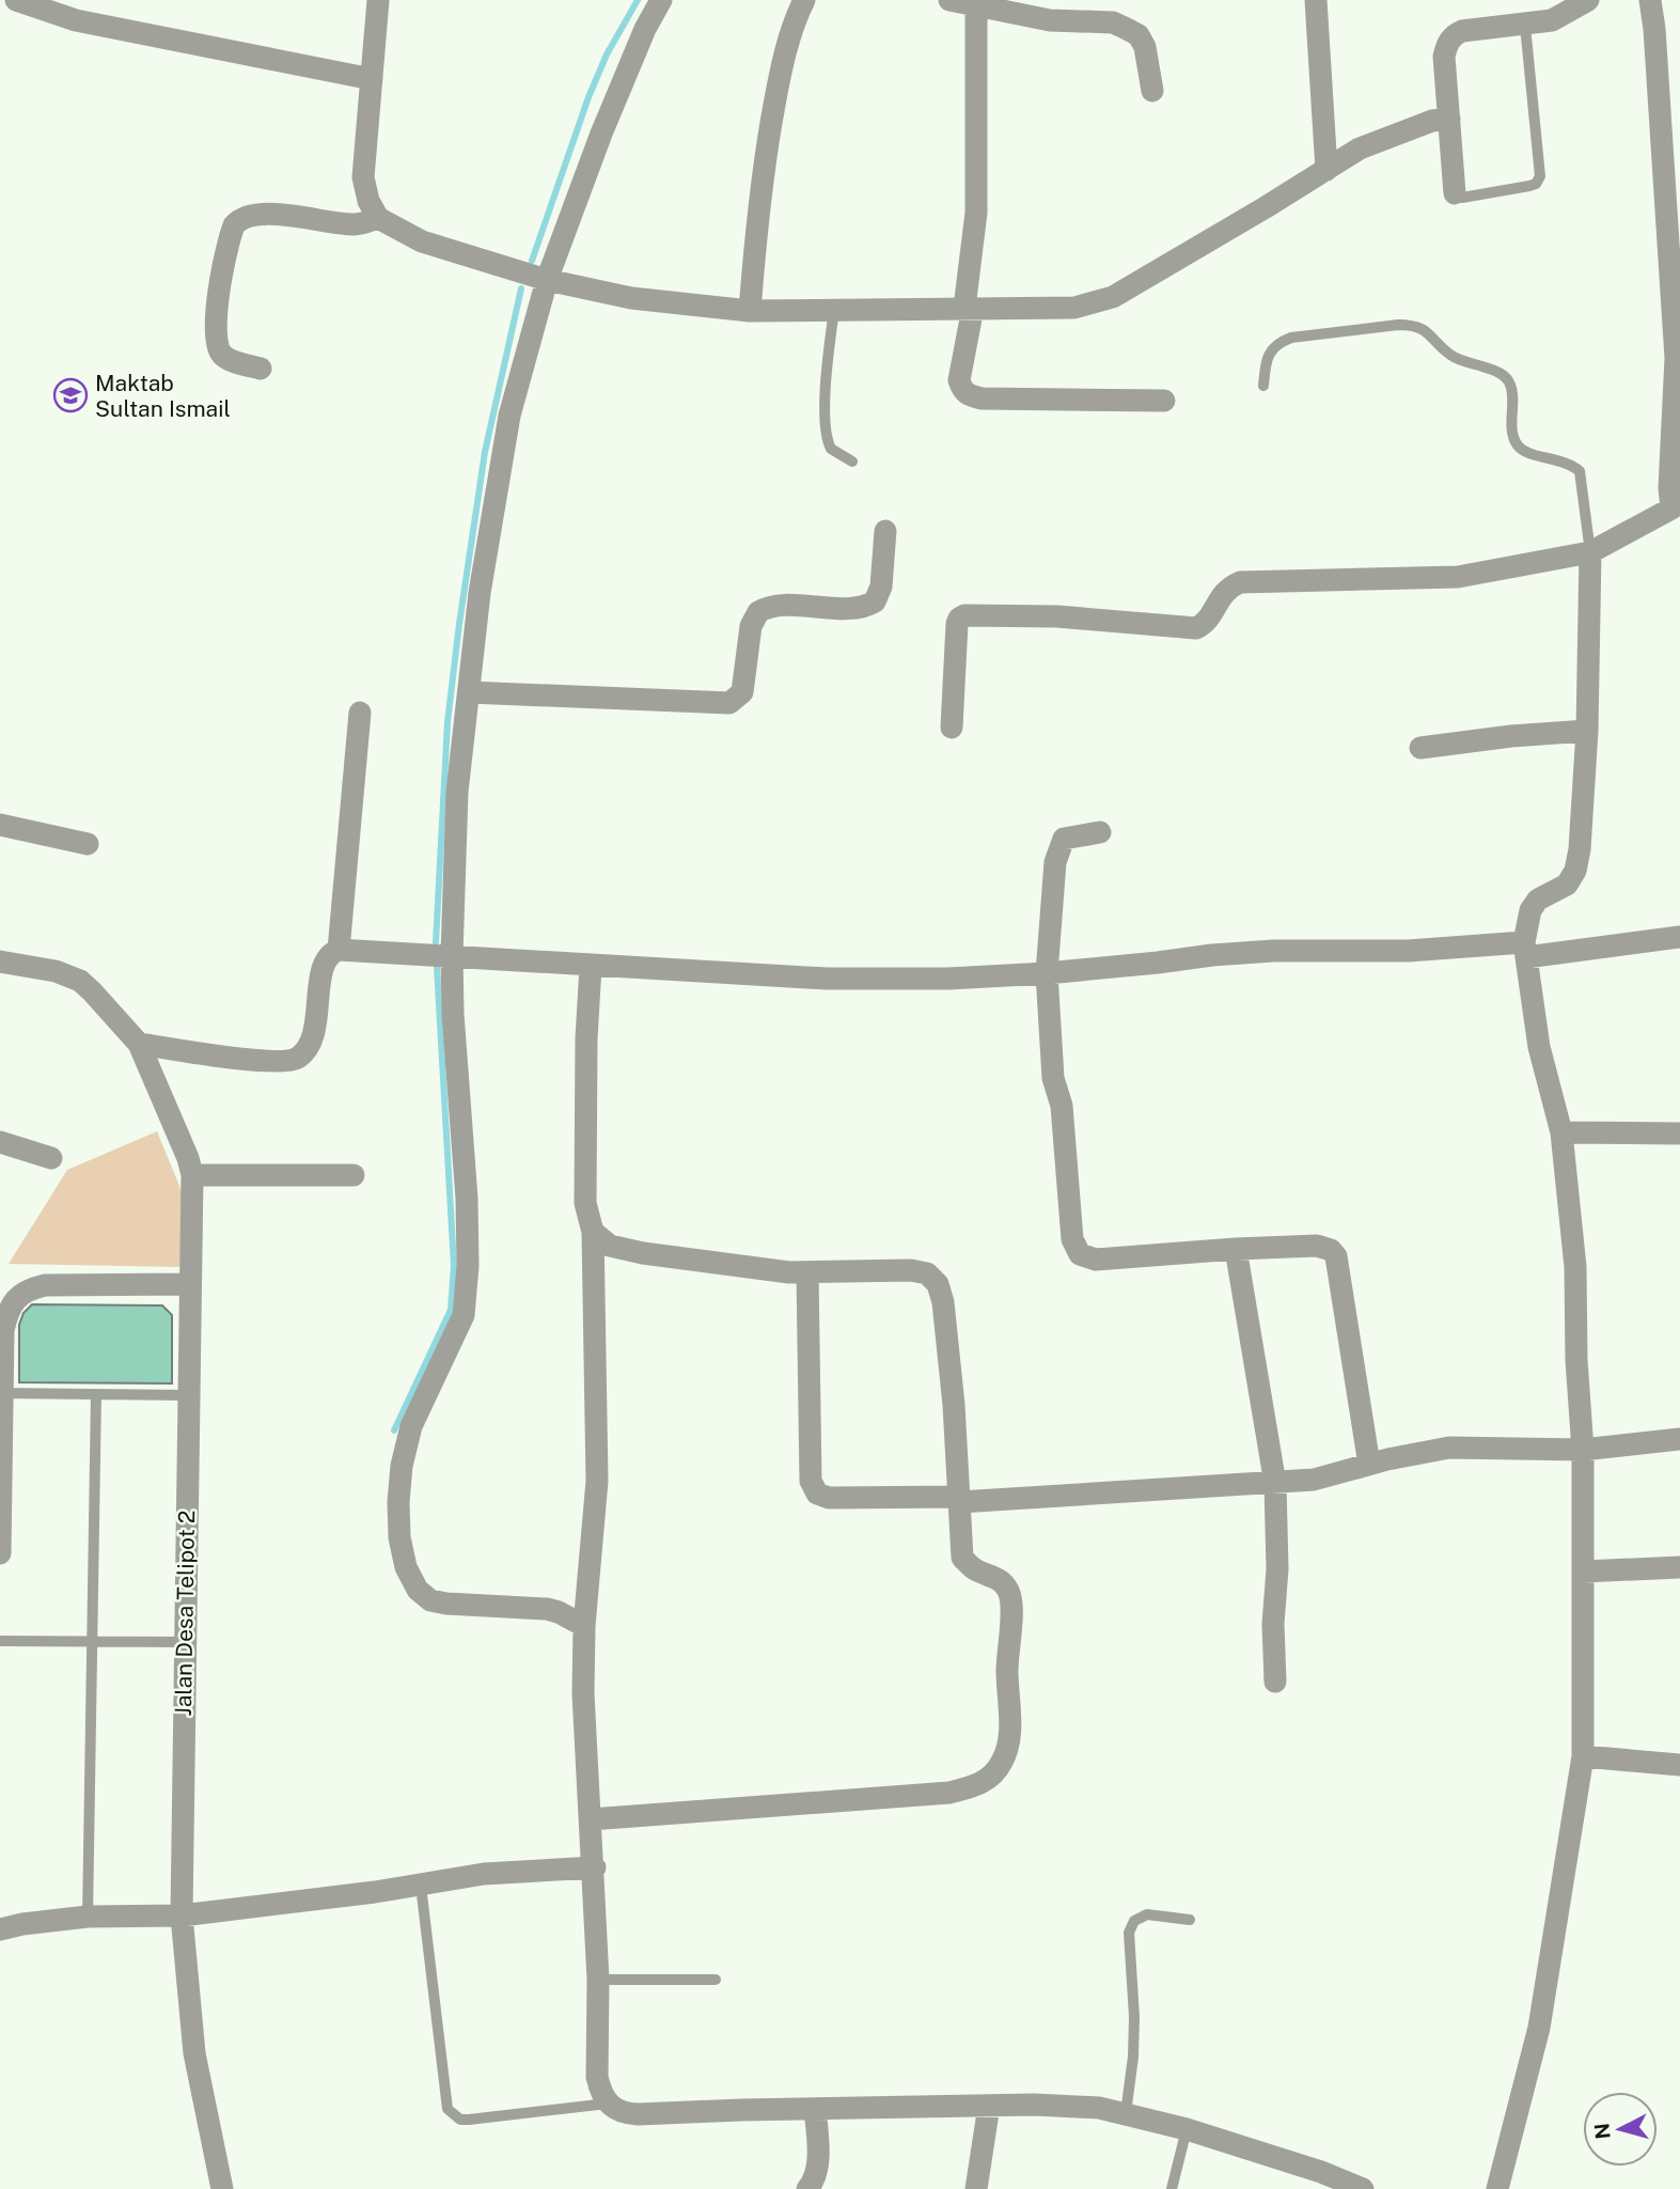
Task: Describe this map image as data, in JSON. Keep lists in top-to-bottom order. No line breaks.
{"streets":{"street":["Jalan Desa Telipot 2"]},"places":{"school or university":["Maktab Sultan Ismail"]},"north":"left"}
